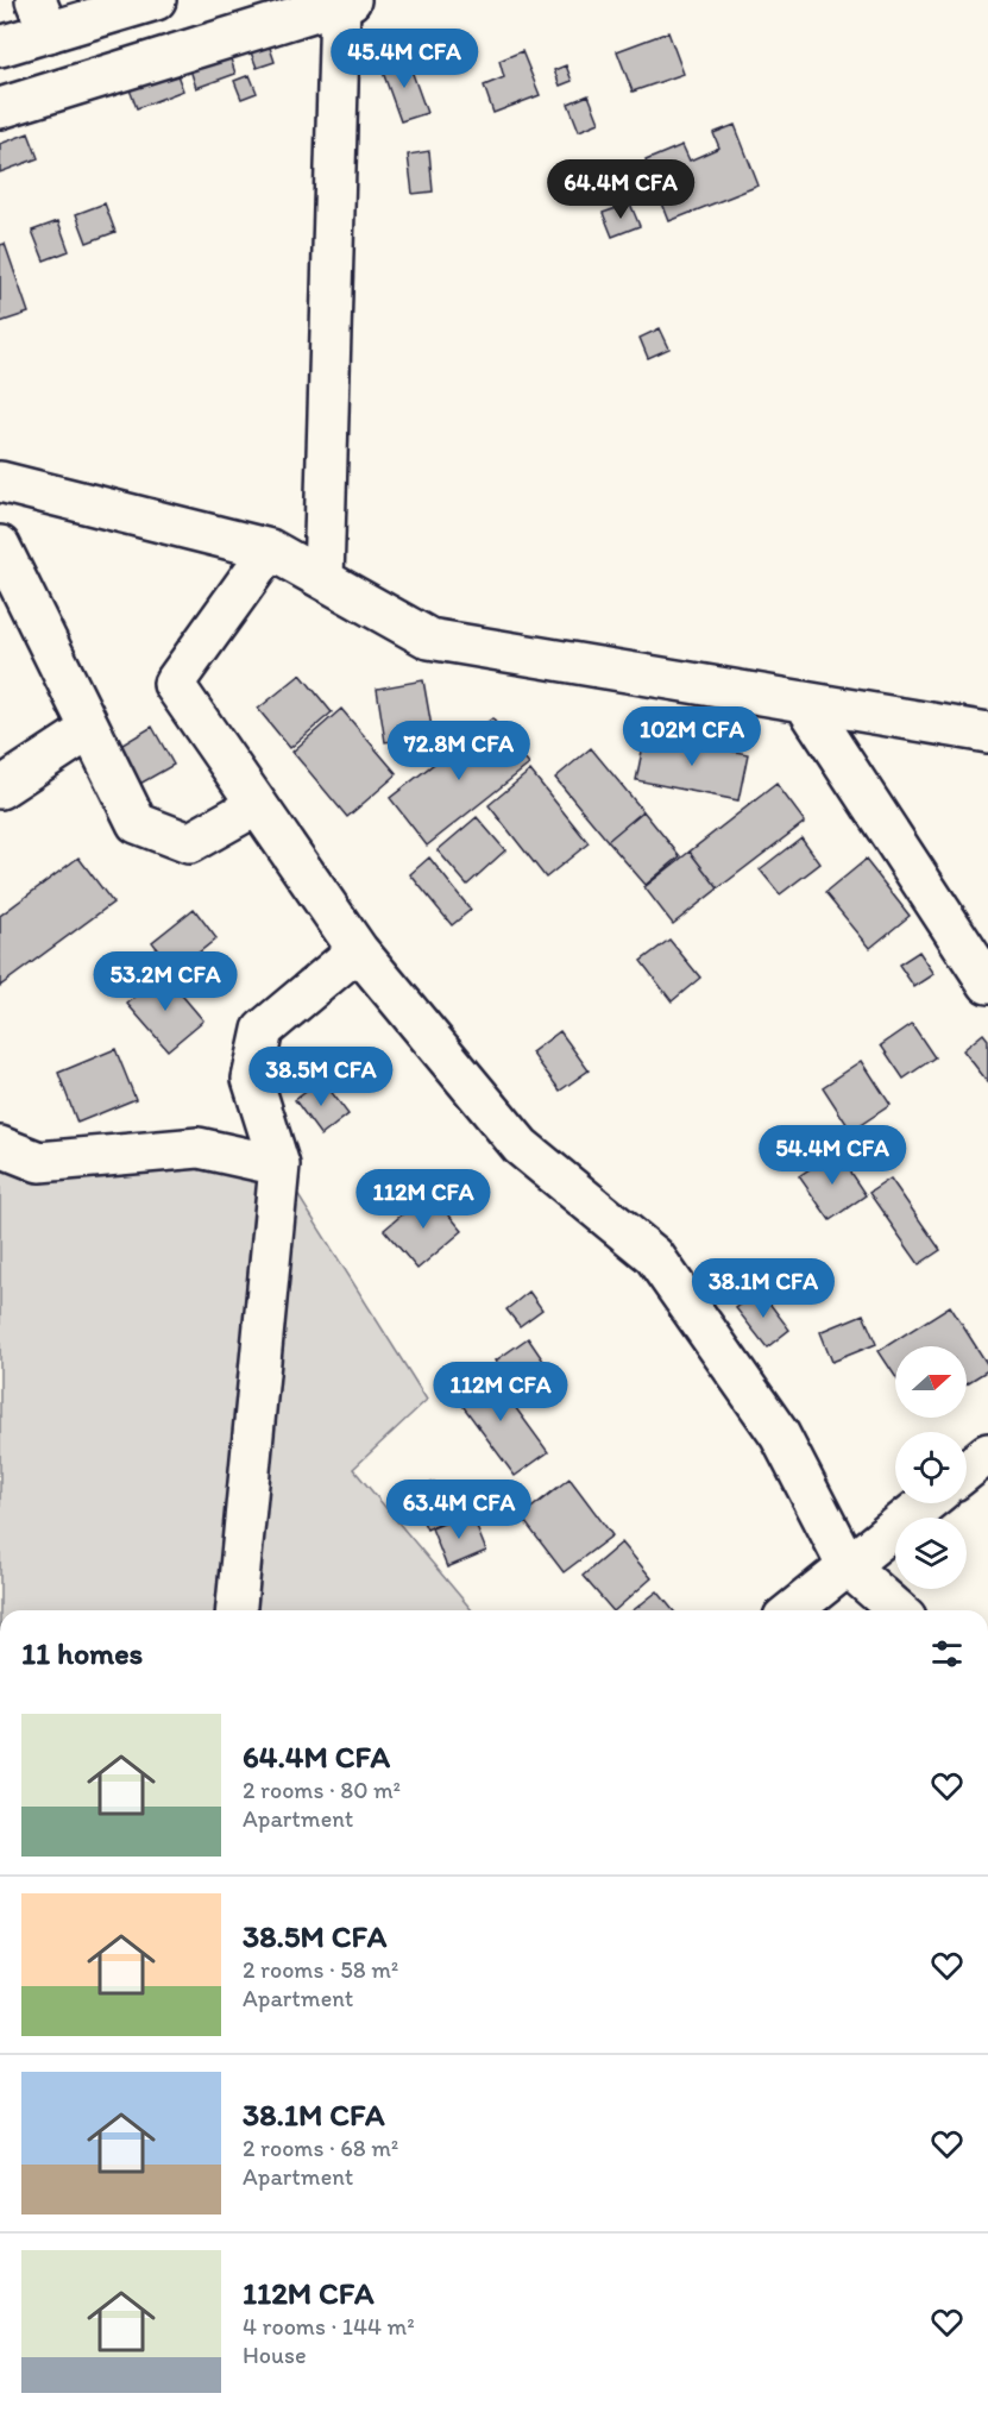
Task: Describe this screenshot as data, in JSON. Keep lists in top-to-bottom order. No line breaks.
{"north":"right","page":{"price":["45.4M CFA","64.4M CFA","102M CFA","72.8M CFA","53.2M CFA","38.5M CFA","54.4M CFA","112M CFA","38.1M CFA","112M CFA","63.4M CFA"],"heading":"11 homes","list":[{"name":"64.4M CFA","note":"2 rooms · 80 m² · Apartment"},{"name":"38.5M CFA","note":"2 rooms · 58 m² · Apartment"},{"name":"38.1M CFA","note":"2 rooms · 68 m² · Apartment"},{"name":"112M CFA","note":"4 rooms · 144 m² · House"}]}}
